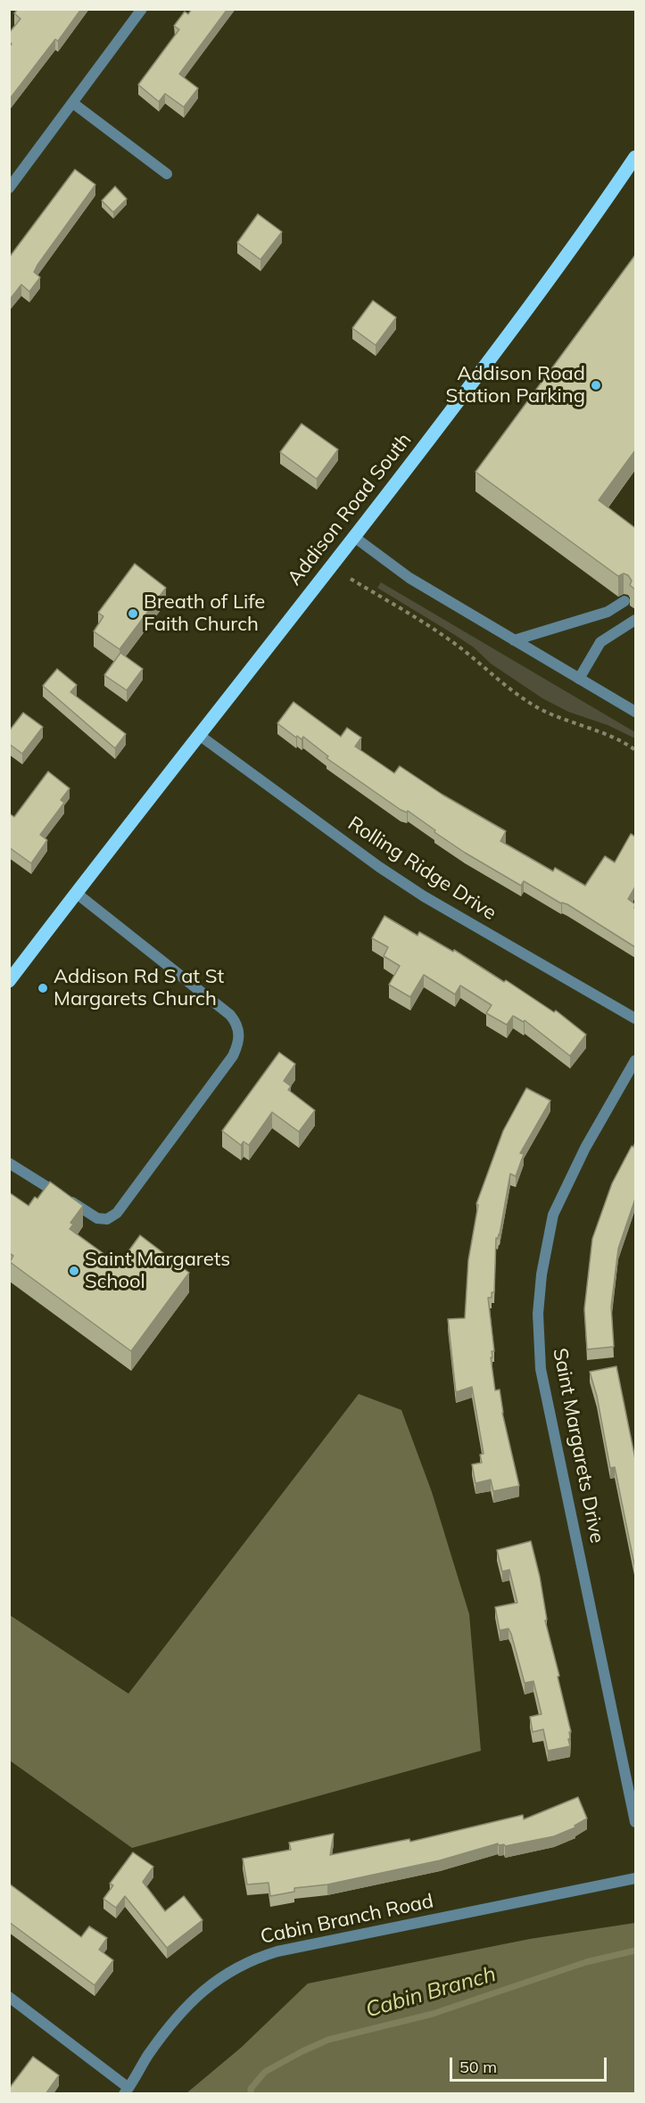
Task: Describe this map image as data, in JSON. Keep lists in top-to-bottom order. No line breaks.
{"streets":{"main road":["Addison Road South"],"street":["Rolling Ridge Drive","Saint Margarets Drive","Cabin Branch Road"]},"crossings":[["Addison Road South","Rolling Ridge Drive"]],"water":["Cabin Branch"],"places":["Addison Road Station Parking","Breath of Life Faith Church","Addison Rd S at St Margarets Church","Saint Margarets School"],"scale_bar":"50 m"}
